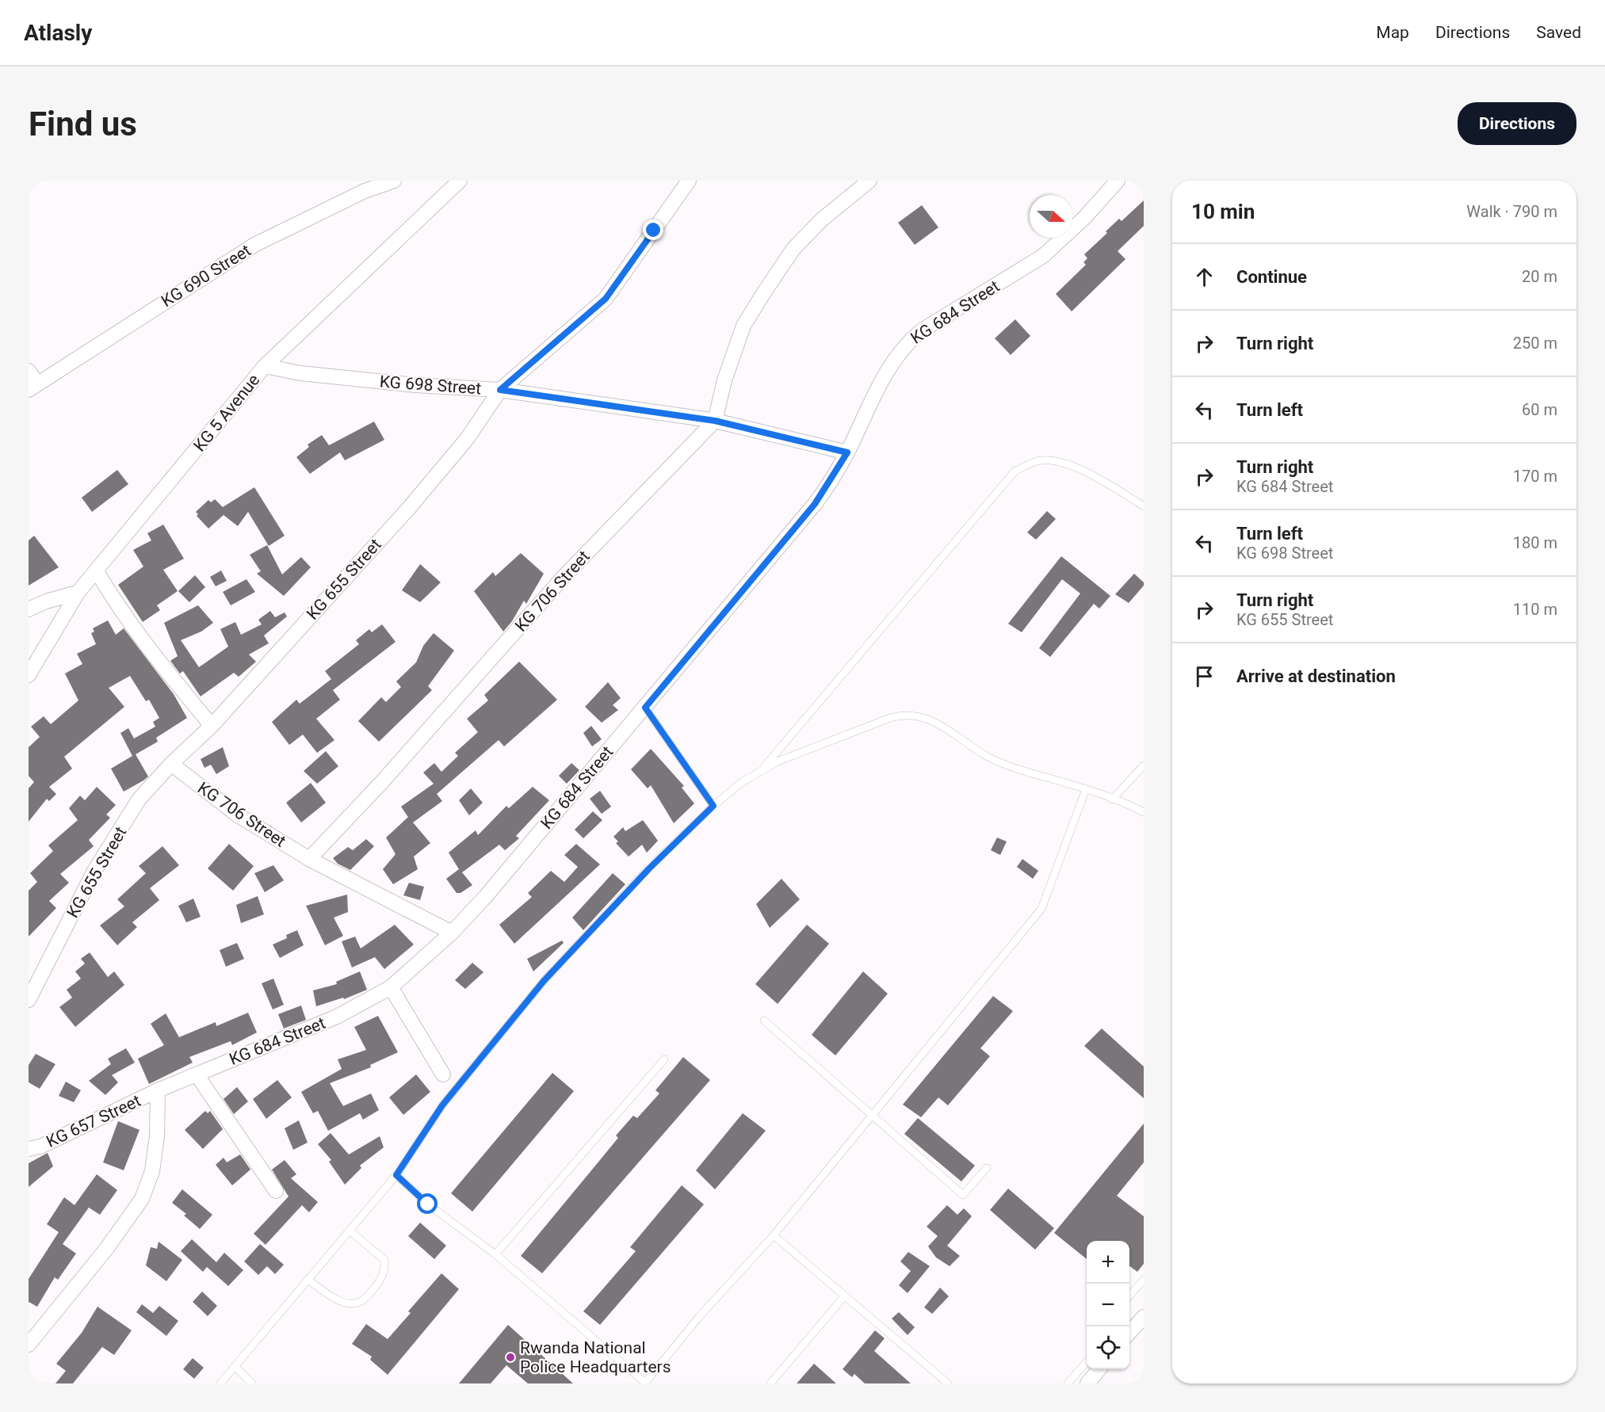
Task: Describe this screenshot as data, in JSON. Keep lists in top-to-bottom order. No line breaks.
{"streets":{"street":["KG 690 Street","KG 684 Street","KG 698 Street","KG 5 Avenue","KG 655 Street","KG 706 Street","KG 657 Street"]},"crossings":[["KG 684 Street","KG 698 Street"],["KG 684 Street","KG 657 Street"],["KG 698 Street","KG 5 Avenue"],["KG 698 Street","KG 655 Street"],["KG 698 Street","KG 706 Street"],["KG 655 Street","KG 706 Street"]],"places":["Rwanda National Police Headquarters"],"north":"right","page":{"header":"Atlasly","nav":["Map","Directions","Saved"],"buttons":"Directions","title":"Find us","heading":["10 min","Walk · 790 m"],"list":[["Continue","20 m"],["Turn right","250 m"],["Turn left","60 m"],["Turn right","KG 684 Street","170 m"],["Turn left","KG 698 Street","180 m"],["Turn right","KG 655 Street","110 m"],"Arrive at destination"],"map_buttons":["+","−"]}}
